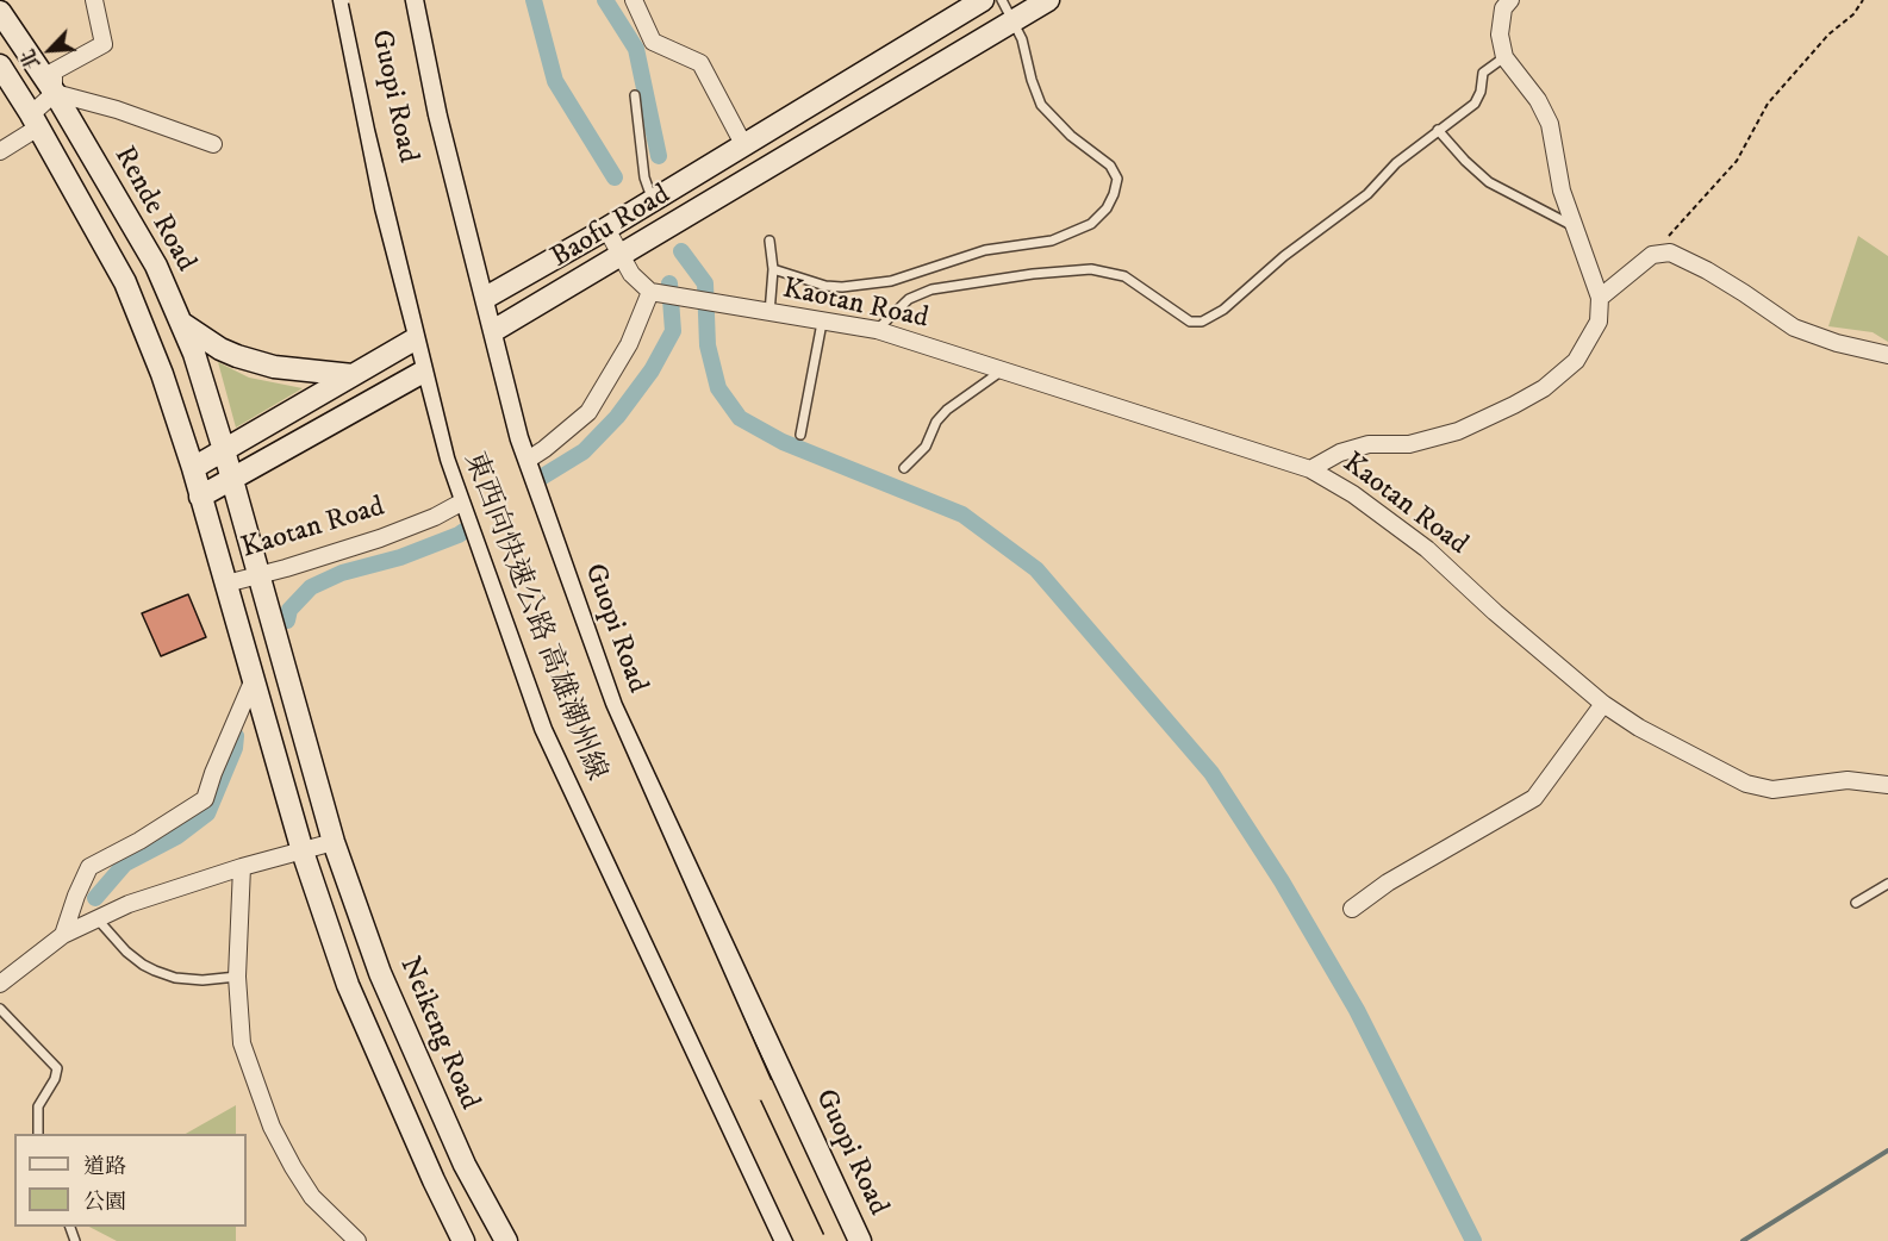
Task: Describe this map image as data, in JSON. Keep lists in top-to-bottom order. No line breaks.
{"streets":{"highway":["東西向快速公路 高雄潮州線"],"street":["Guopi Road","Rende Road","Baofu Road","Kaotan Road","Neikeng Road"]},"crossings":[["Guopi Road","Baofu Road"],["Guopi Road","Kaotan Road"],["Rende Road","Baofu Road"],["Rende Road","Neikeng Road"],["Baofu Road","Neikeng Road"],["Kaotan Road","Neikeng Road"]],"legend":["道路","公園"],"north":"bottom left"}
